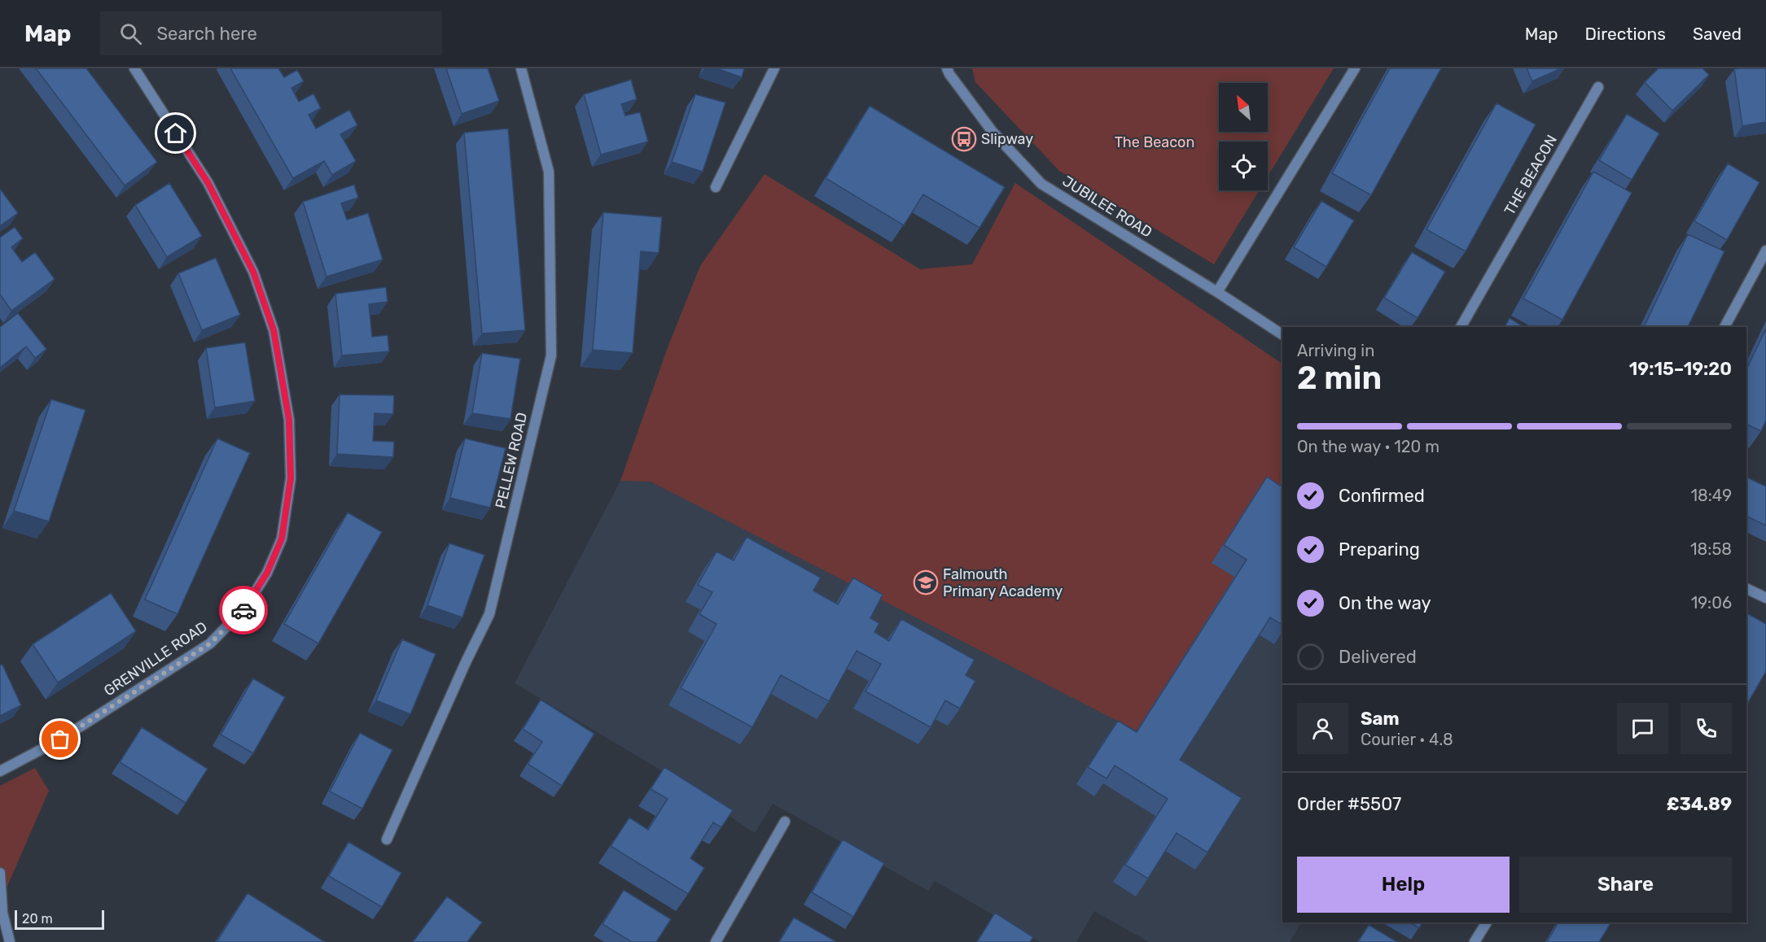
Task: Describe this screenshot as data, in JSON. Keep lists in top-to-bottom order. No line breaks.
{"streets":{"street":["THE BEACON","JUBILEE ROAD","PELLEW ROAD","GRENVILLE ROAD"]},"parks":["The Beacon"],"places":{"bus stop":["Slipway"],"school or university":["Falmouth Primary Academy"]},"scale_bar":"20 m","north":"top left","page":{"header":"Map","search":"Search here","nav":["Map","Directions","Saved"],"heading":["2 min","Arriving in","19:15–19:20"],"panel":["Sam","Courier · 4.8","Order #5507","£34.89"],"bar":"On the way · 120 m","list":[["Confirmed","18:49"],["Preparing","18:58"],["On the way","19:06"],"Delivered"],"buttons":["Help","Share"],"scale":"20 m"}}
